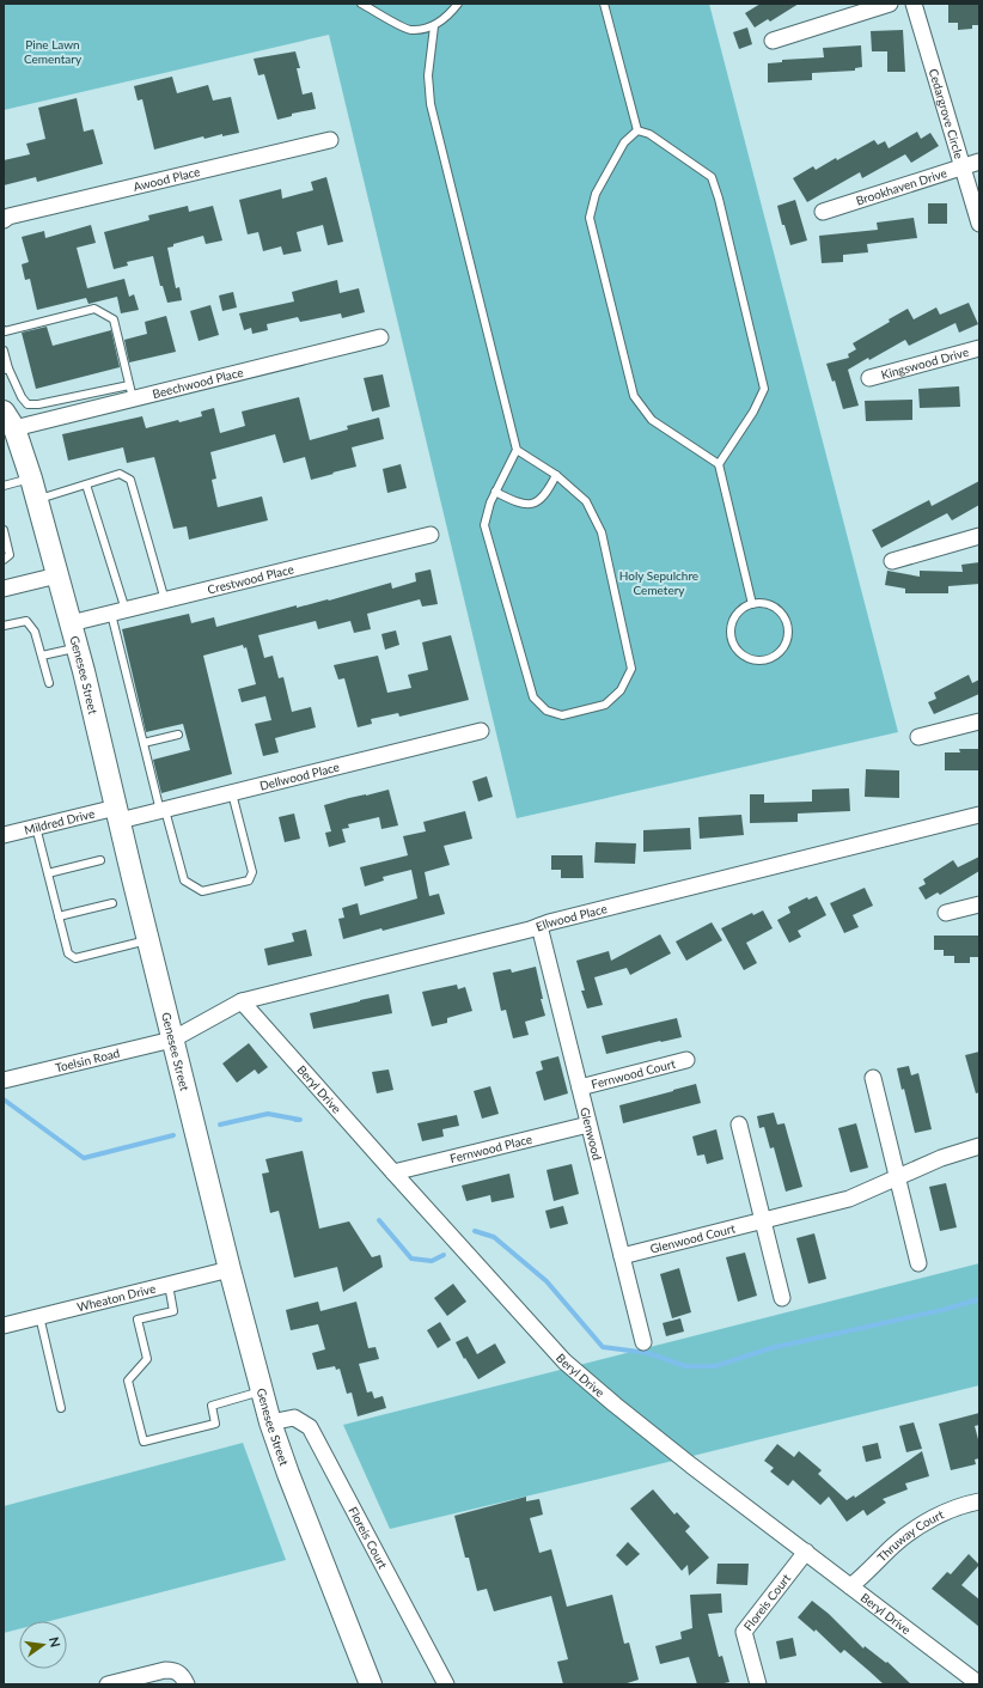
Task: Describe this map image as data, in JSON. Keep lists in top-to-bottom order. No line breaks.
{"streets":{"main road":["Genesee Street"],"street":["Cedargrove Circle","Awood Place","Brookhaven Drive","Kingswood Drive","Beechwood Place","Crestwood Place","Dellwood Place","Mildred Drive","Ellwood Place","Toelsin Road","Fernwood Court","Beryl Drive","Glenwood","Fernwood Place","Glenwood Court","Wheaton Drive","Floreis Court","Thruway Court"]},"crossings":[["Cedargrove Circle","Brookhaven Drive"],["Beechwood Place","Genesee Street"],["Crestwood Place","Genesee Street"],["Genesee Street","Dellwood Place"],["Genesee Street","Mildred Drive"],["Genesee Street","Ellwood Place"],["Genesee Street","Toelsin Road"],["Genesee Street","Wheaton Drive"],["Genesee Street","Floreis Court"],["Dellwood Place","Mildred Drive"],["Ellwood Place","Toelsin Road"],["Ellwood Place","Beryl Drive"],["Ellwood Place","Glenwood"],["Fernwood Court","Glenwood"],["Beryl Drive","Fernwood Place"],["Beryl Drive","Floreis Court"],["Beryl Drive","Thruway Court"],["Glenwood","Fernwood Place"],["Glenwood","Glenwood Court"]],"parks":["Pine Lawn Cementary","Holy Sepulchre Cemetery"],"north":"right"}
